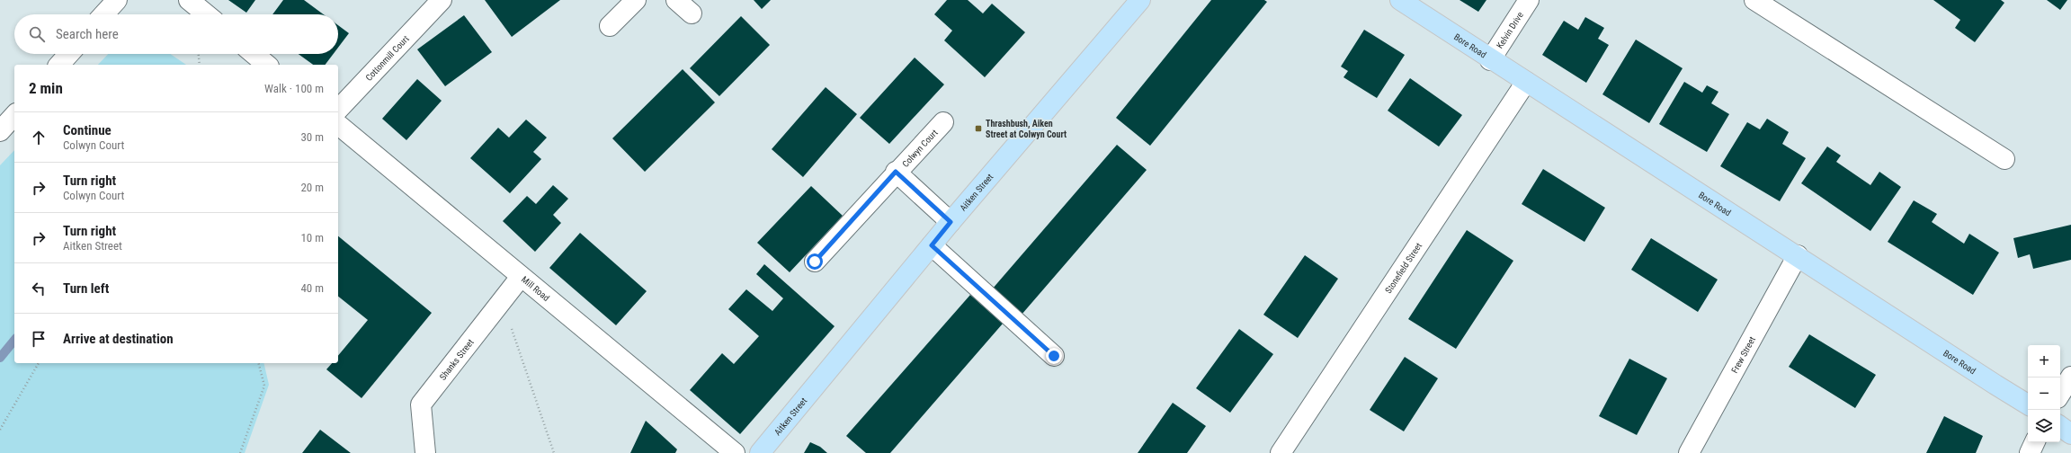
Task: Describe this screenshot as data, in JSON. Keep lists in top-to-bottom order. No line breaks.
{"streets":{"main road":["Bore Road","Aitken Street"],"street":["Kelvin Drive","Cottonmill Court","Colwyn Court","Stonefield Street","Mill Road","Frew Street","Shanks Street"]},"crossings":[["Kelvin Drive","Bore Road"],["Bore Road","Stonefield Street"],["Bore Road","Frew Street"],["Colwyn Court","Aitken Street"],["Mill Road","Shanks Street"]],"places":{"transit":["Thrashbush, Aiken Street at Colwyn Court"]},"page":{"search":"Search here","heading":["2 min","Walk · 100 m"],"list":[["Continue","Colwyn Court","30 m"],["Turn right","Colwyn Court","20 m"],["Turn right","Aitken Street","10 m"],["Turn left","40 m"],"Arrive at destination"],"map_buttons":["+","−"]}}
